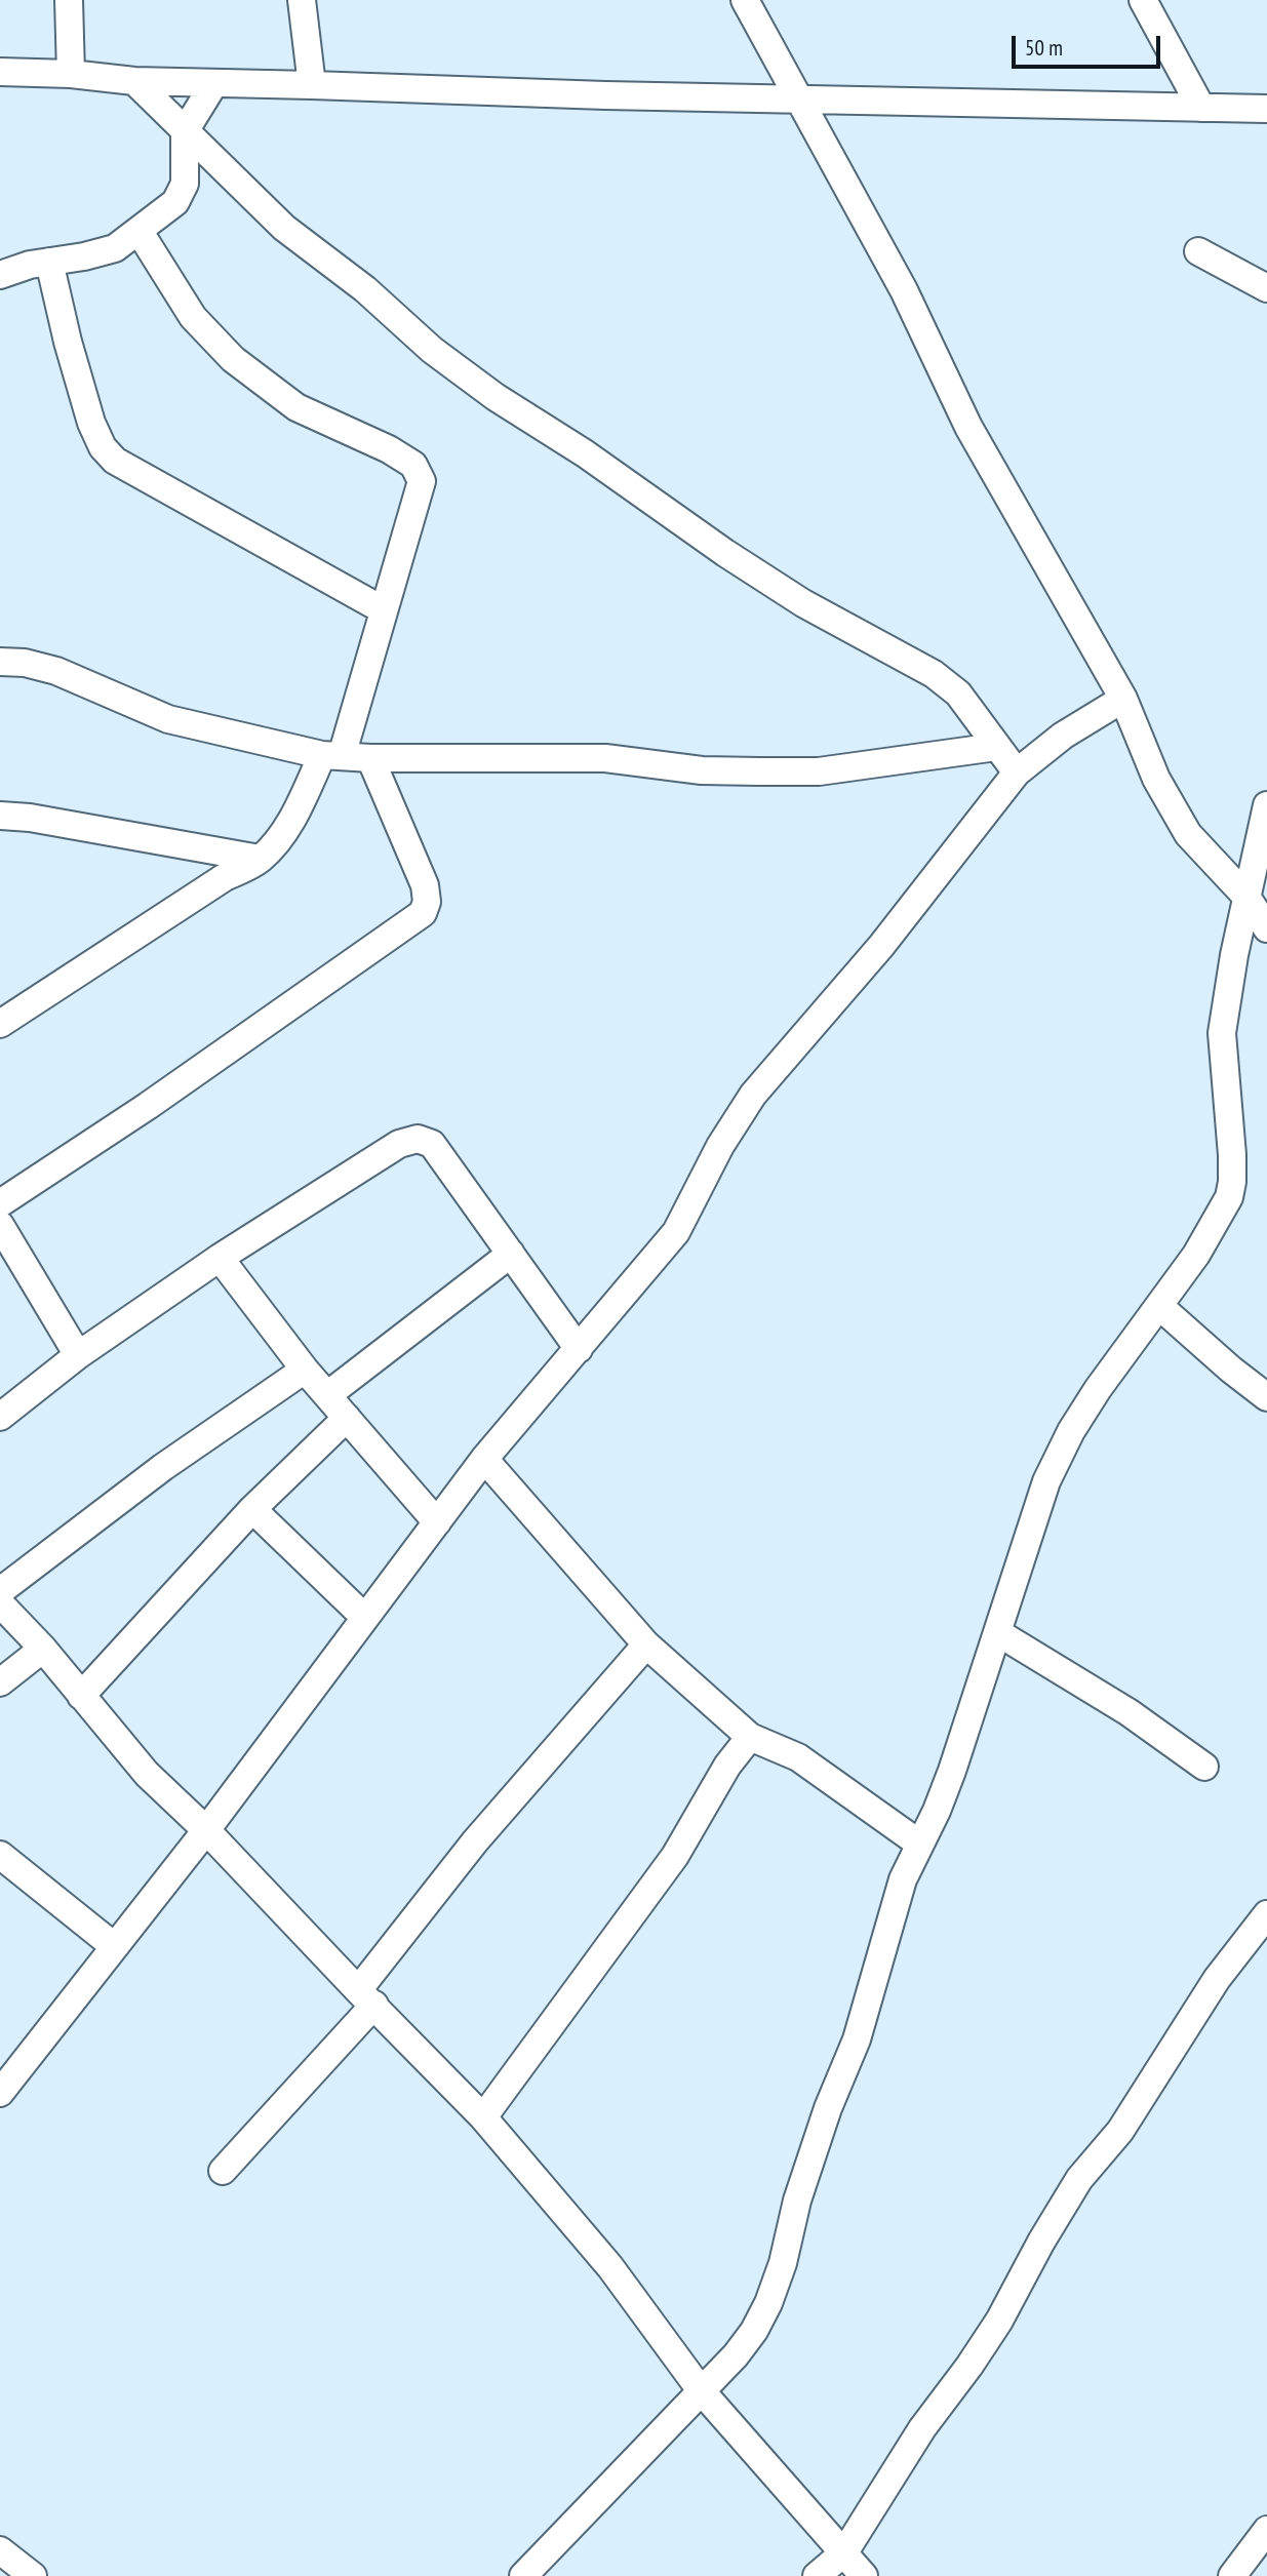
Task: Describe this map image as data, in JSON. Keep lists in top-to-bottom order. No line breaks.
{"scale_bar":"50 m"}
